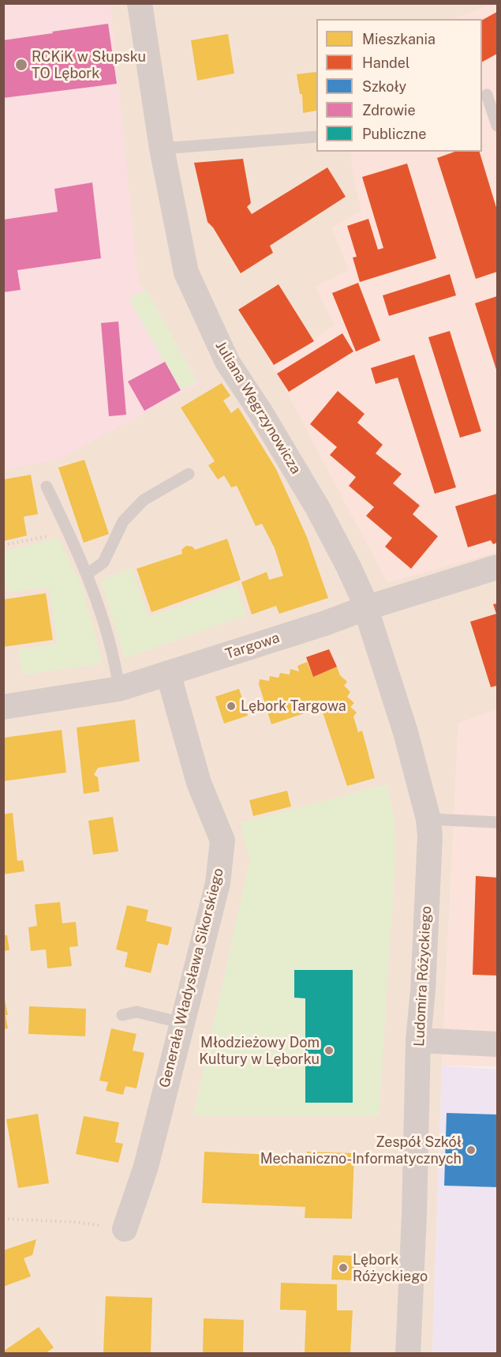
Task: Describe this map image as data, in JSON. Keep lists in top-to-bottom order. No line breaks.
{"streets":{"street":["Juliana Węgrzynowicza","Targowa","Ludomira Różyckiego","Generała Władysława Sikorskiego"]},"crossings":[["Juliana Węgrzynowicza","Targowa"],["Juliana Węgrzynowicza","Ludomira Różyckiego"],["Targowa","Ludomira Różyckiego"],["Targowa","Generała Władysława Sikorskiego"]],"places":["RCKiK w Słupsku TO Lębork","Lębork Targowa","Młodzieżowy Dom Kultury w Lęborku","Zespół Szkół Mechaniczno-Informatycznych","Lębork Różyckiego"],"legend":["Mieszkania","Handel","Szkoły","Zdrowie","Publiczne"]}
